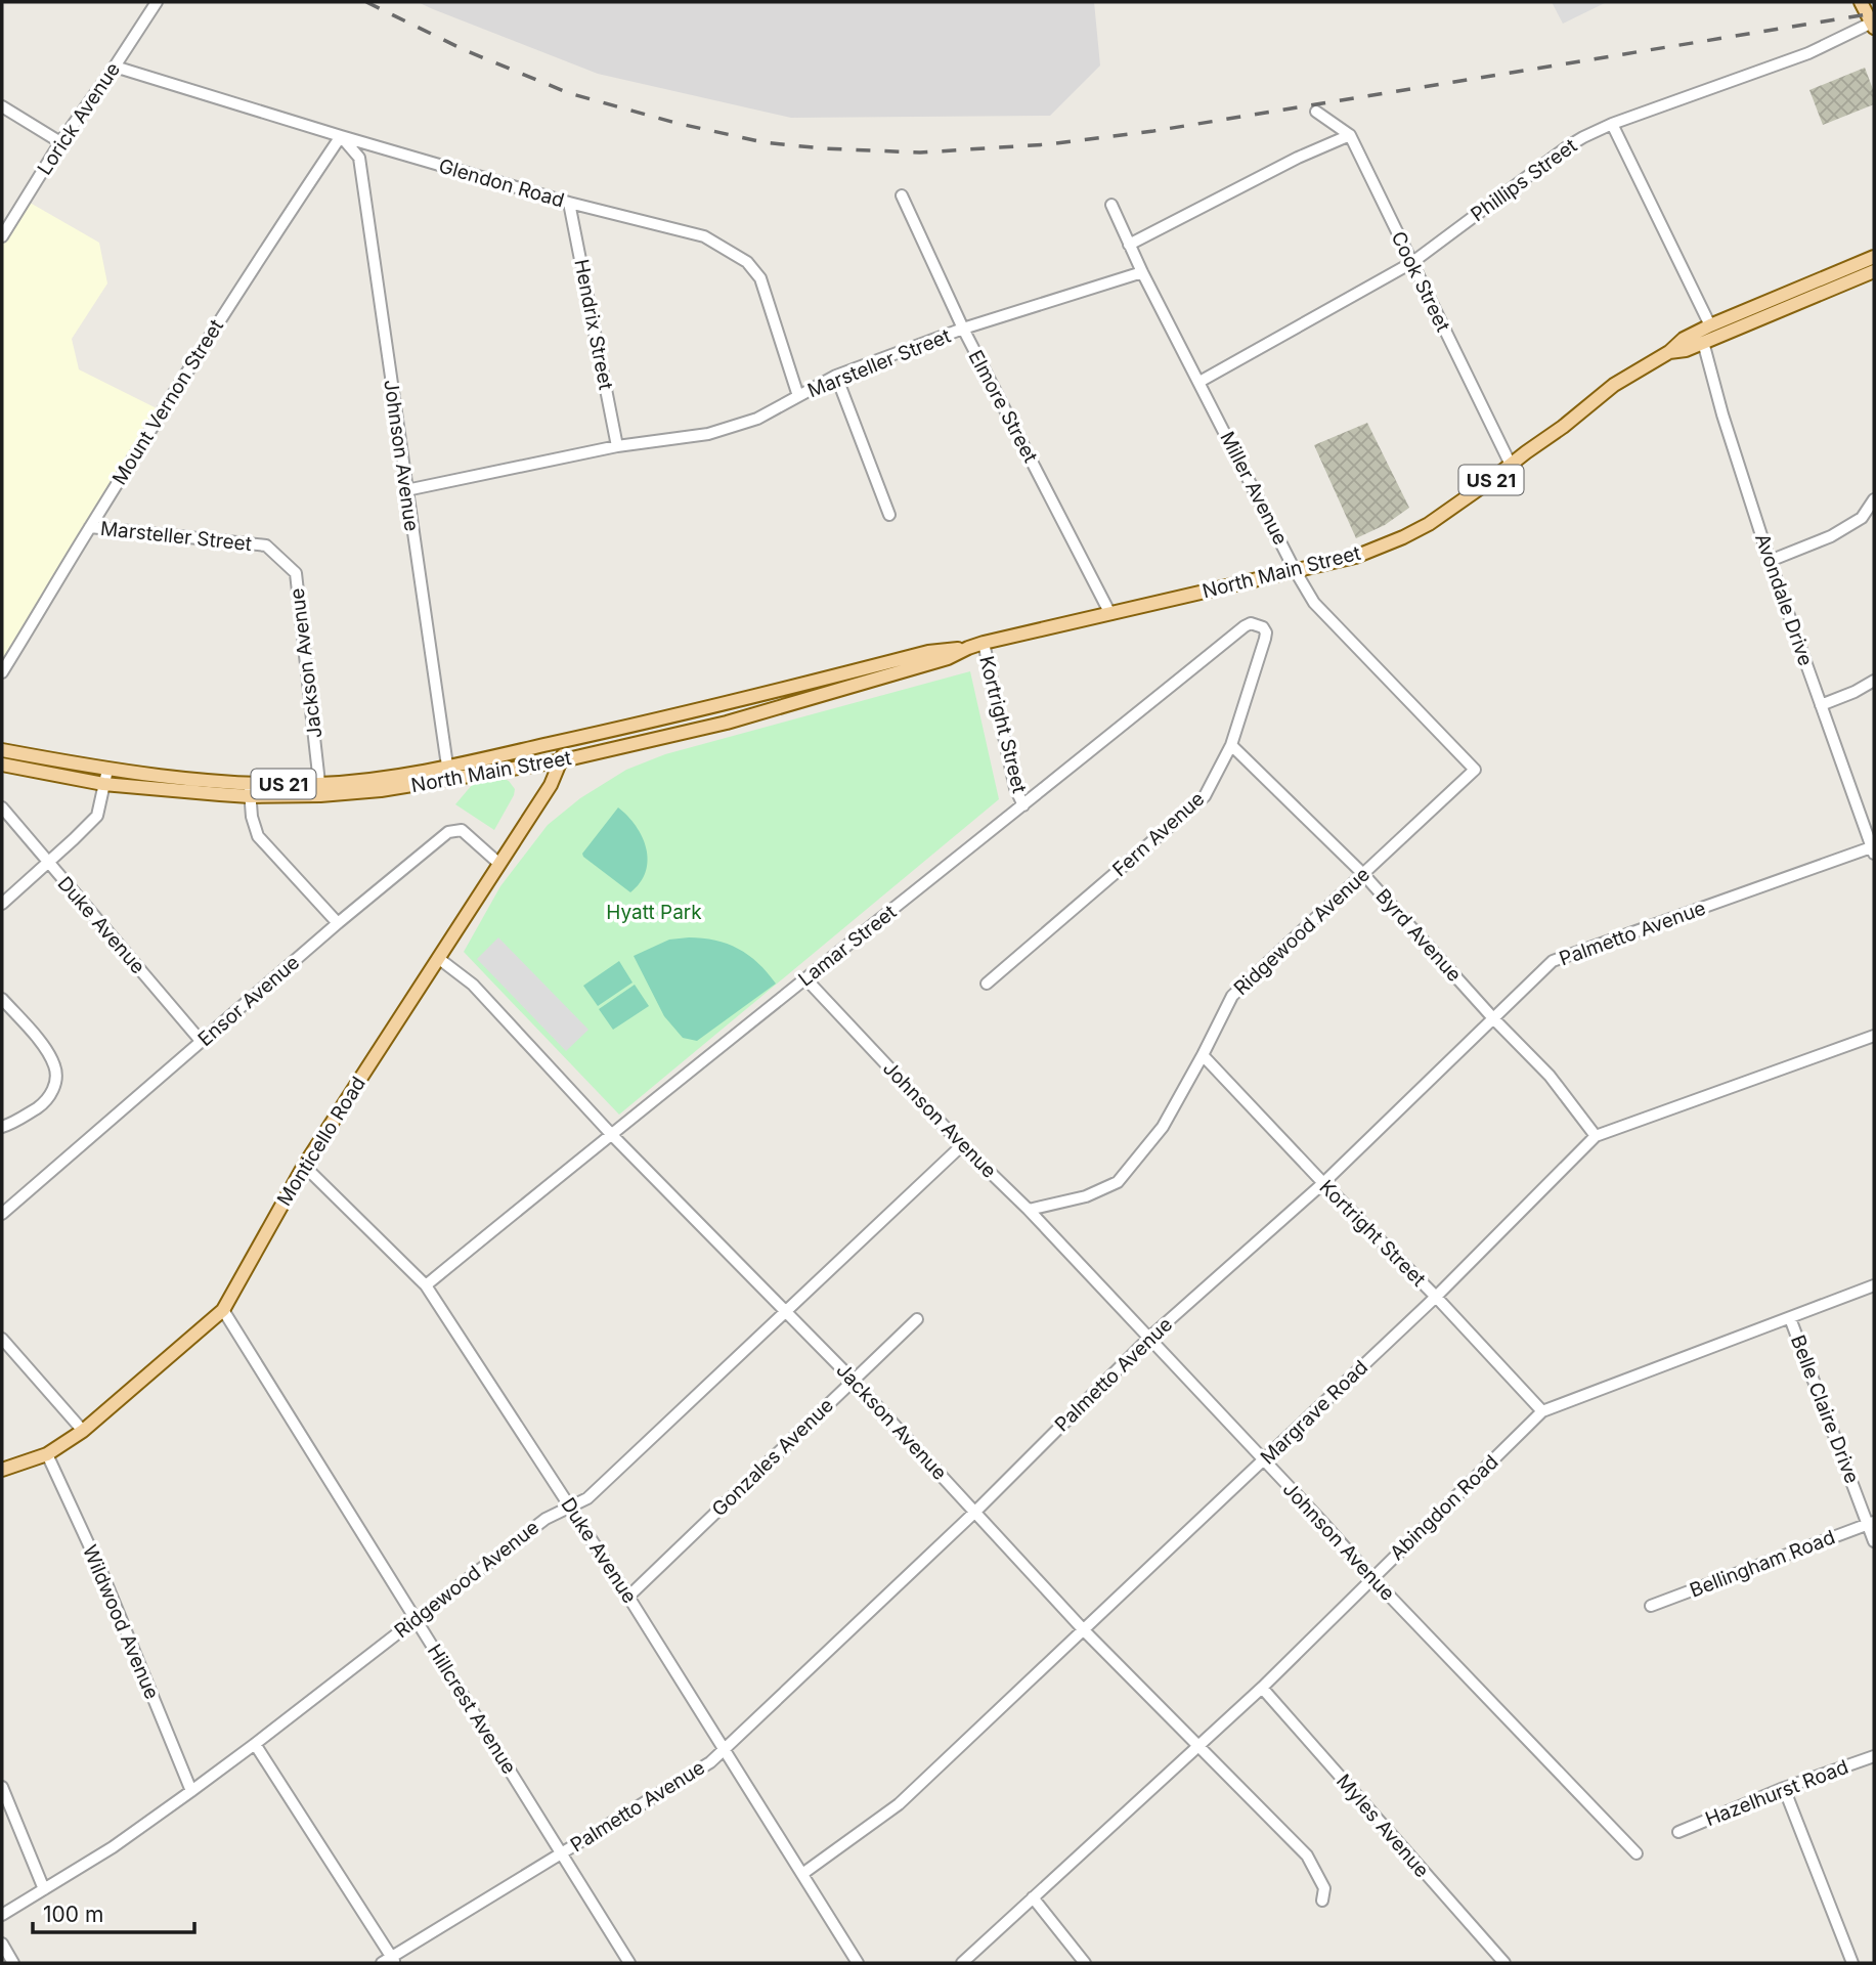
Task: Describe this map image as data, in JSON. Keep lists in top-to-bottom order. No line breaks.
{"streets":{"main road":["US 21","North Main Street","Monticello Road"],"street":["Lorick Avenue","Phillips Street","Glendon Road","Cook Street","Hendrix Street","Marsteller Street","Mount Vernon Street","Elmore Street","Johnson Avenue","Miller Avenue","Avondale Drive","Jackson Avenue","Kortright Street","Fern Avenue","Duke Avenue","Ridgewood Avenue","Palmetto Avenue","Byrd Avenue","Lamar Street","Ensor Avenue","Belle Claire Drive","Margrave Road","Gonzales Avenue","Abingdon Road","Bellingham Road","Wildwood Avenue","Hillcrest Avenue","Hazelhurst Road","Myles Avenue"]},"crossings":[["Lorick Avenue","Glendon Road"],["Phillips Street","Cook Street"],["Phillips Street","Miller Avenue"],["Glendon Road","Hendrix Street"],["Glendon Road","Marsteller Street"],["Glendon Road","Mount Vernon Street"],["Glendon Road","Johnson Avenue"],["Cook Street","North Main Street"],["Hendrix Street","Marsteller Street"],["Marsteller Street","Mount Vernon Street"],["Marsteller Street","Elmore Street"],["Marsteller Street","Johnson Avenue"],["Marsteller Street","Miller Avenue"],["Marsteller Street","Jackson Avenue"],["Mount Vernon Street","Johnson Avenue"],["Elmore Street","North Main Street"],["Johnson Avenue","North Main Street"],["Johnson Avenue","Ridgewood Avenue"],["Johnson Avenue","Palmetto Avenue"],["Johnson Avenue","Lamar Street"],["Johnson Avenue","Margrave Road"],["Johnson Avenue","Abingdon Road"],["Miller Avenue","North Main Street"],["Miller Avenue","Ridgewood Avenue"],["North Main Street","Avondale Drive"],["North Main Street","Jackson Avenue"],["North Main Street","Kortright Street"],["North Main Street","Monticello Road"],["Avondale Drive","Palmetto Avenue"],["Jackson Avenue","Ridgewood Avenue"],["Jackson Avenue","Palmetto Avenue"],["Jackson Avenue","Lamar Street"],["Jackson Avenue","Monticello Road"],["Jackson Avenue","Margrave Road"],["Jackson Avenue","Gonzales Avenue"],["Jackson Avenue","Abingdon Road"],["Kortright Street","Ridgewood Avenue"],["Kortright Street","Palmetto Avenue"],["Kortright Street","Lamar Street"],["Kortright Street","Margrave Road"],["Kortright Street","Abingdon Road"],["Fern Avenue","Byrd Avenue"],["Fern Avenue","Lamar Street"],["Duke Avenue","Ridgewood Avenue"],["Duke Avenue","Palmetto Avenue"],["Duke Avenue","Lamar Street"],["Duke Avenue","Ensor Avenue"],["Duke Avenue","Monticello Road"],["Duke Avenue","Margrave Road"],["Duke Avenue","Gonzales Avenue"],["Ridgewood Avenue","Byrd Avenue"],["Ridgewood Avenue","Wildwood Avenue"],["Ridgewood Avenue","Hillcrest Avenue"],["Palmetto Avenue","Byrd Avenue"],["Palmetto Avenue","Hillcrest Avenue"],["Byrd Avenue","Margrave Road"],["Ensor Avenue","Monticello Road"],["Monticello Road","Wildwood Avenue"],["Monticello Road","Hillcrest Avenue"],["Belle Claire Drive","Abingdon Road"],["Belle Claire Drive","Bellingham Road"],["Abingdon Road","Myles Avenue"]],"parks":["Hyatt Park"],"scale_bar":"100 m"}
